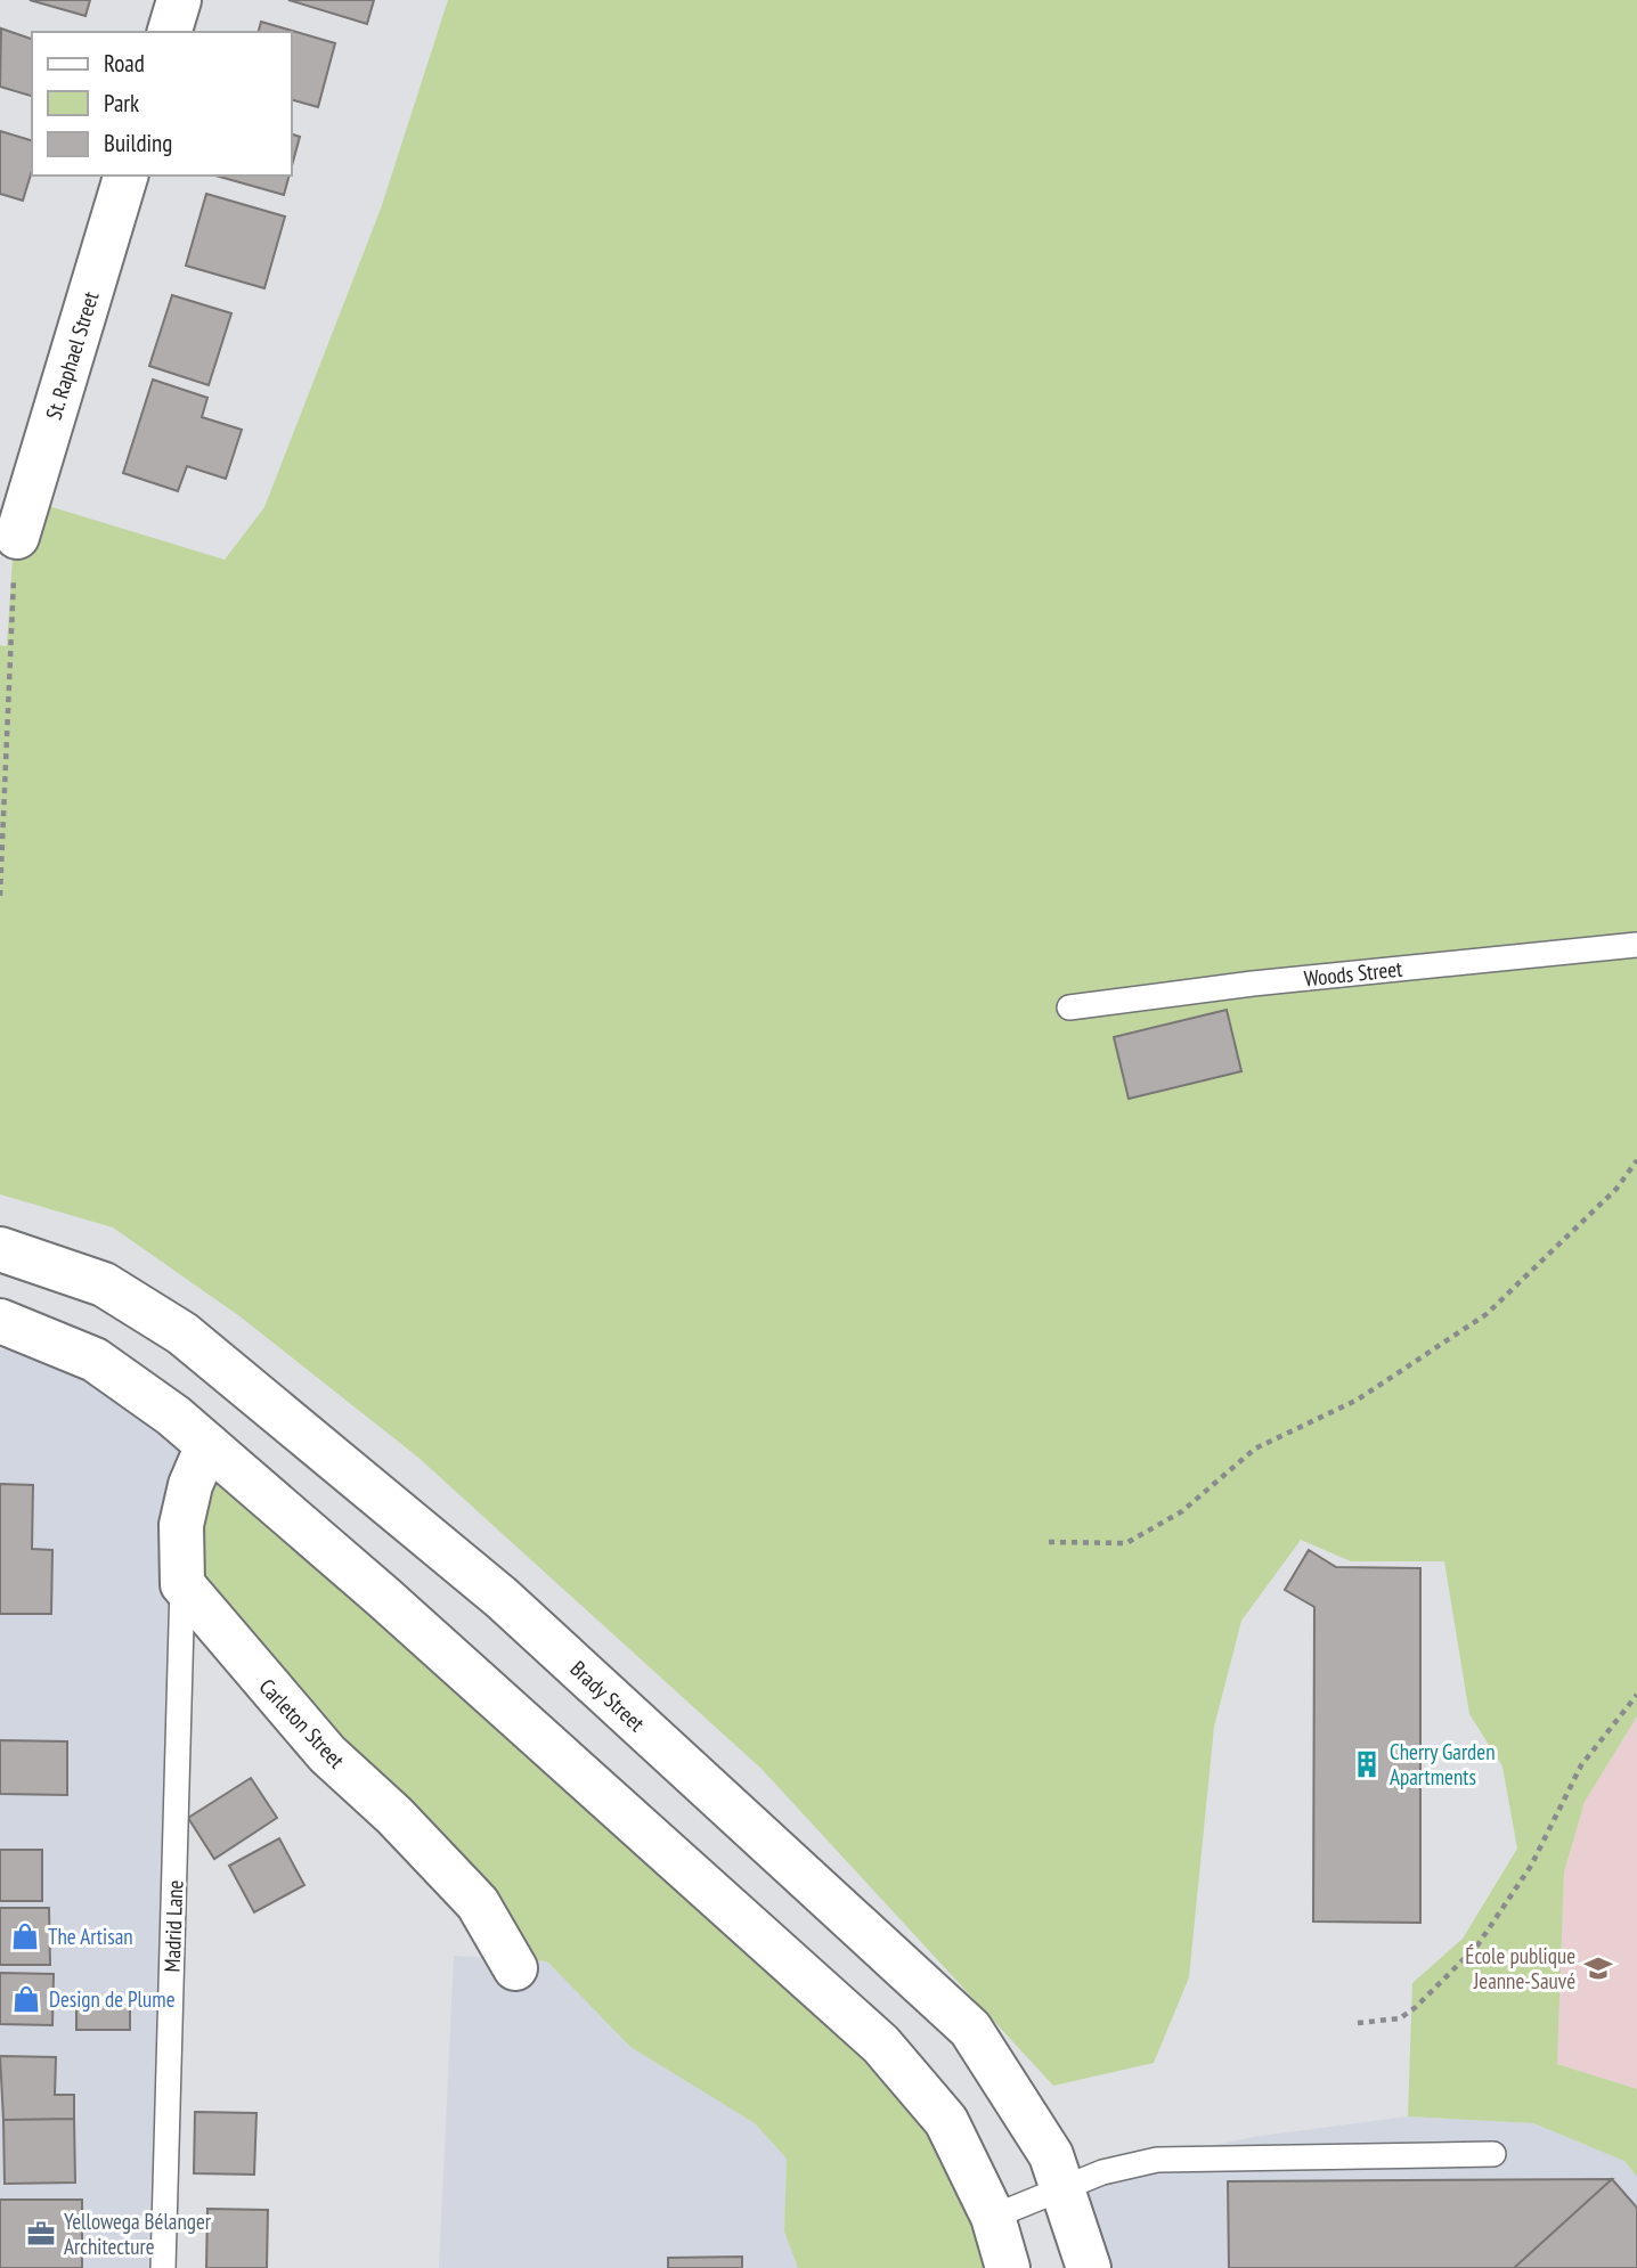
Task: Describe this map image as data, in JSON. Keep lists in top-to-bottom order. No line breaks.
{"streets":{"main road":["St. Raphael Street","Brady Street","Carleton Street"],"lane":["Woods Street","Madrid Lane"]},"crossings":[["Carleton Street","Madrid Lane"]],"places":{"building":["Cherry Garden Apartments"],"shop":["The Artisan","Design de Plume"],"school or university":["École publique Jeanne-Sauvé"],"office":["Yellowega Bélanger Architecture"]},"legend":["Road","Park","Building"]}
